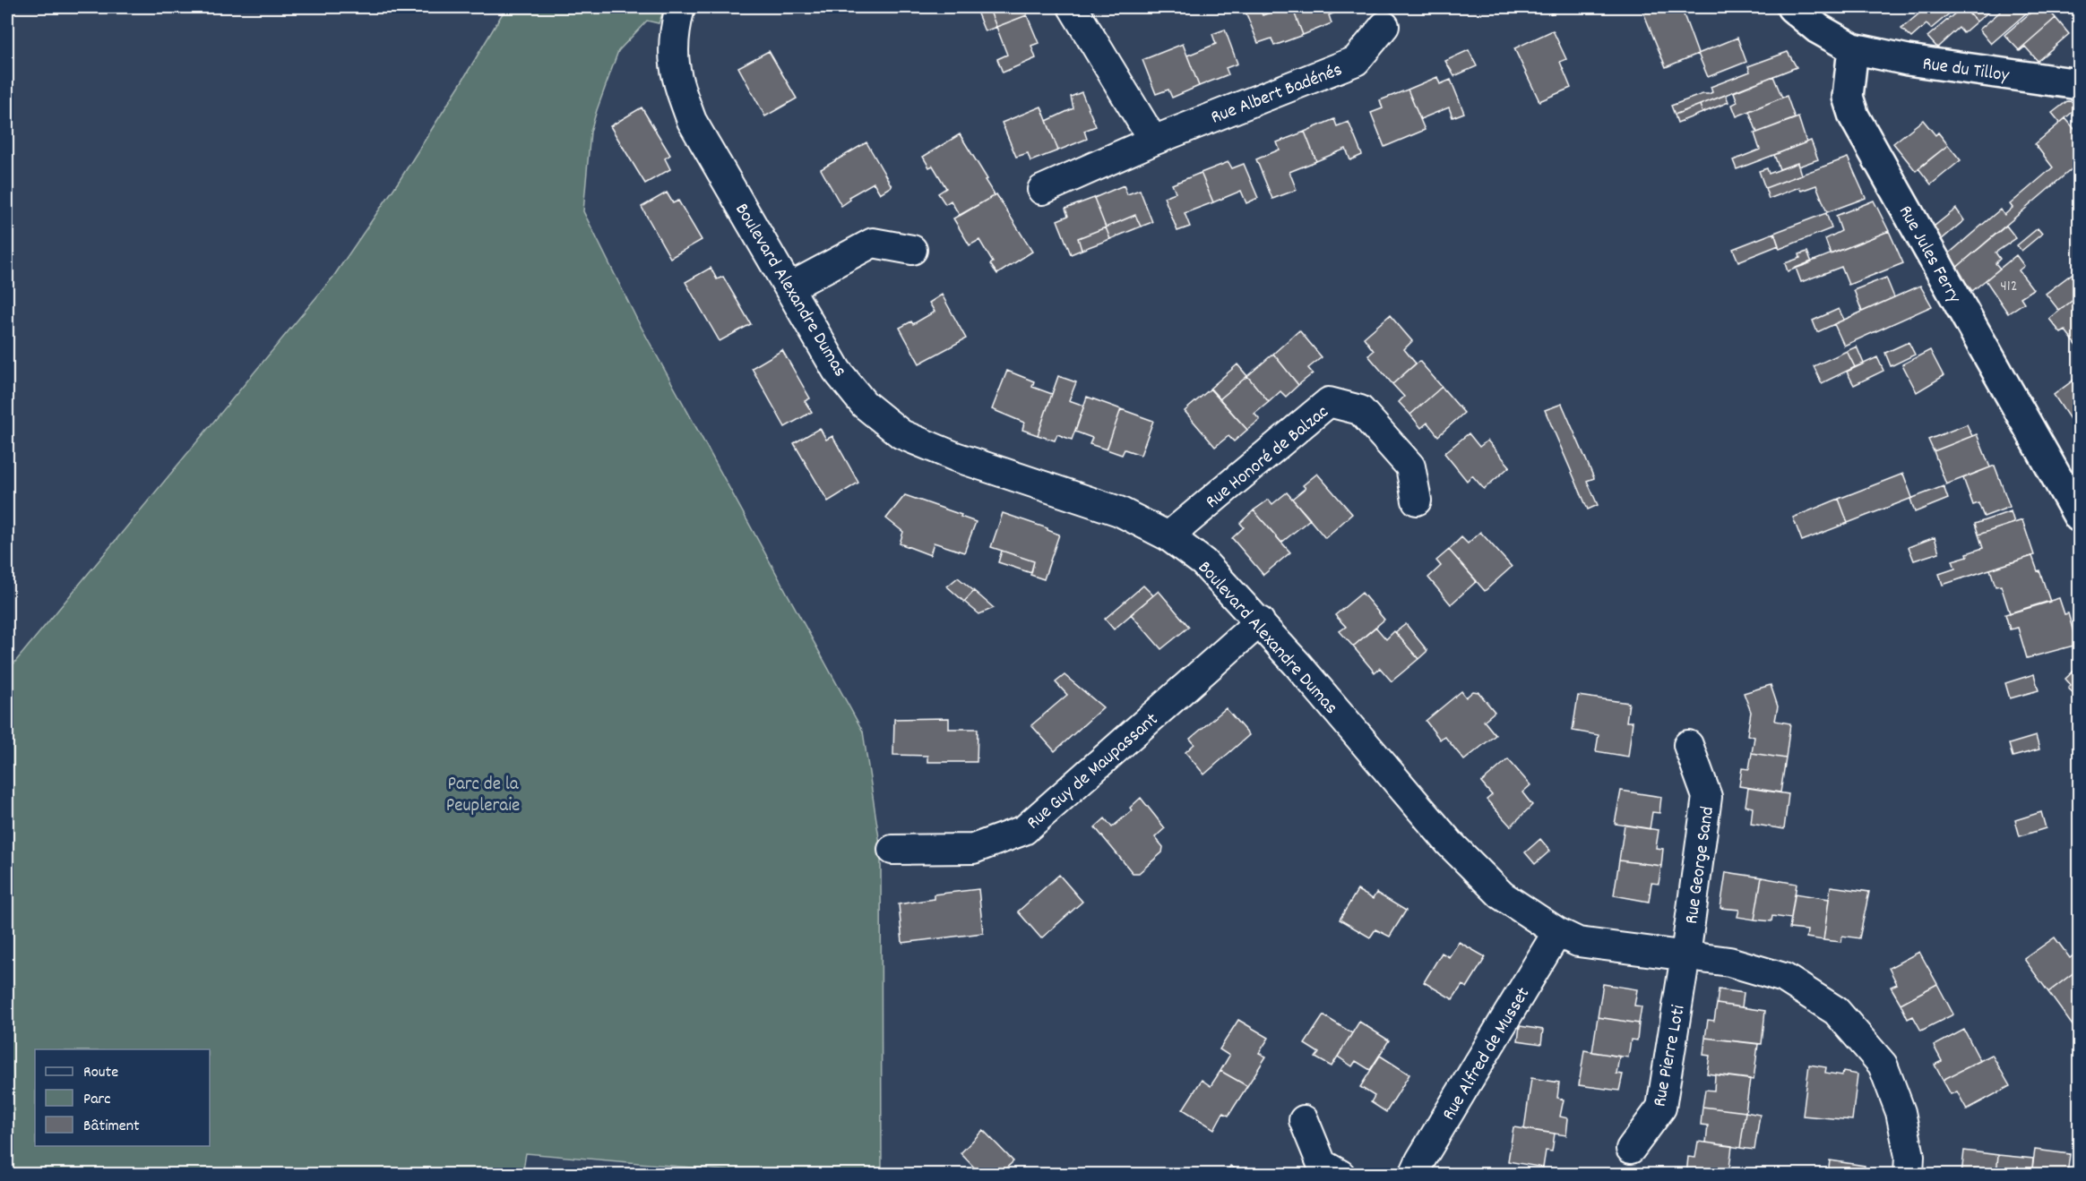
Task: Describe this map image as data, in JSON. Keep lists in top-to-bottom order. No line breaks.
{"streets":{"street":["Rue du Tilloy","Rue Albert Badénés","Rue Jules Ferry","Boulevard Alexandre Dumas","Rue Honoré de Balzac","Rue Guy de Maupassant","Rue George Sand","Rue Alfred de Musset","Rue Pierre Loti"]},"crossings":[["Rue du Tilloy","Rue Jules Ferry"],["Boulevard Alexandre Dumas","Rue Honoré de Balzac"],["Boulevard Alexandre Dumas","Rue Guy de Maupassant"],["Boulevard Alexandre Dumas","Rue George Sand"],["Boulevard Alexandre Dumas","Rue Alfred de Musset"],["Boulevard Alexandre Dumas","Rue Pierre Loti"],["Rue George Sand","Rue Pierre Loti"]],"parks":["Parc de la Peupleraie"],"house_numbers":["412"],"legend":["Route","Parc","Bâtiment"]}
